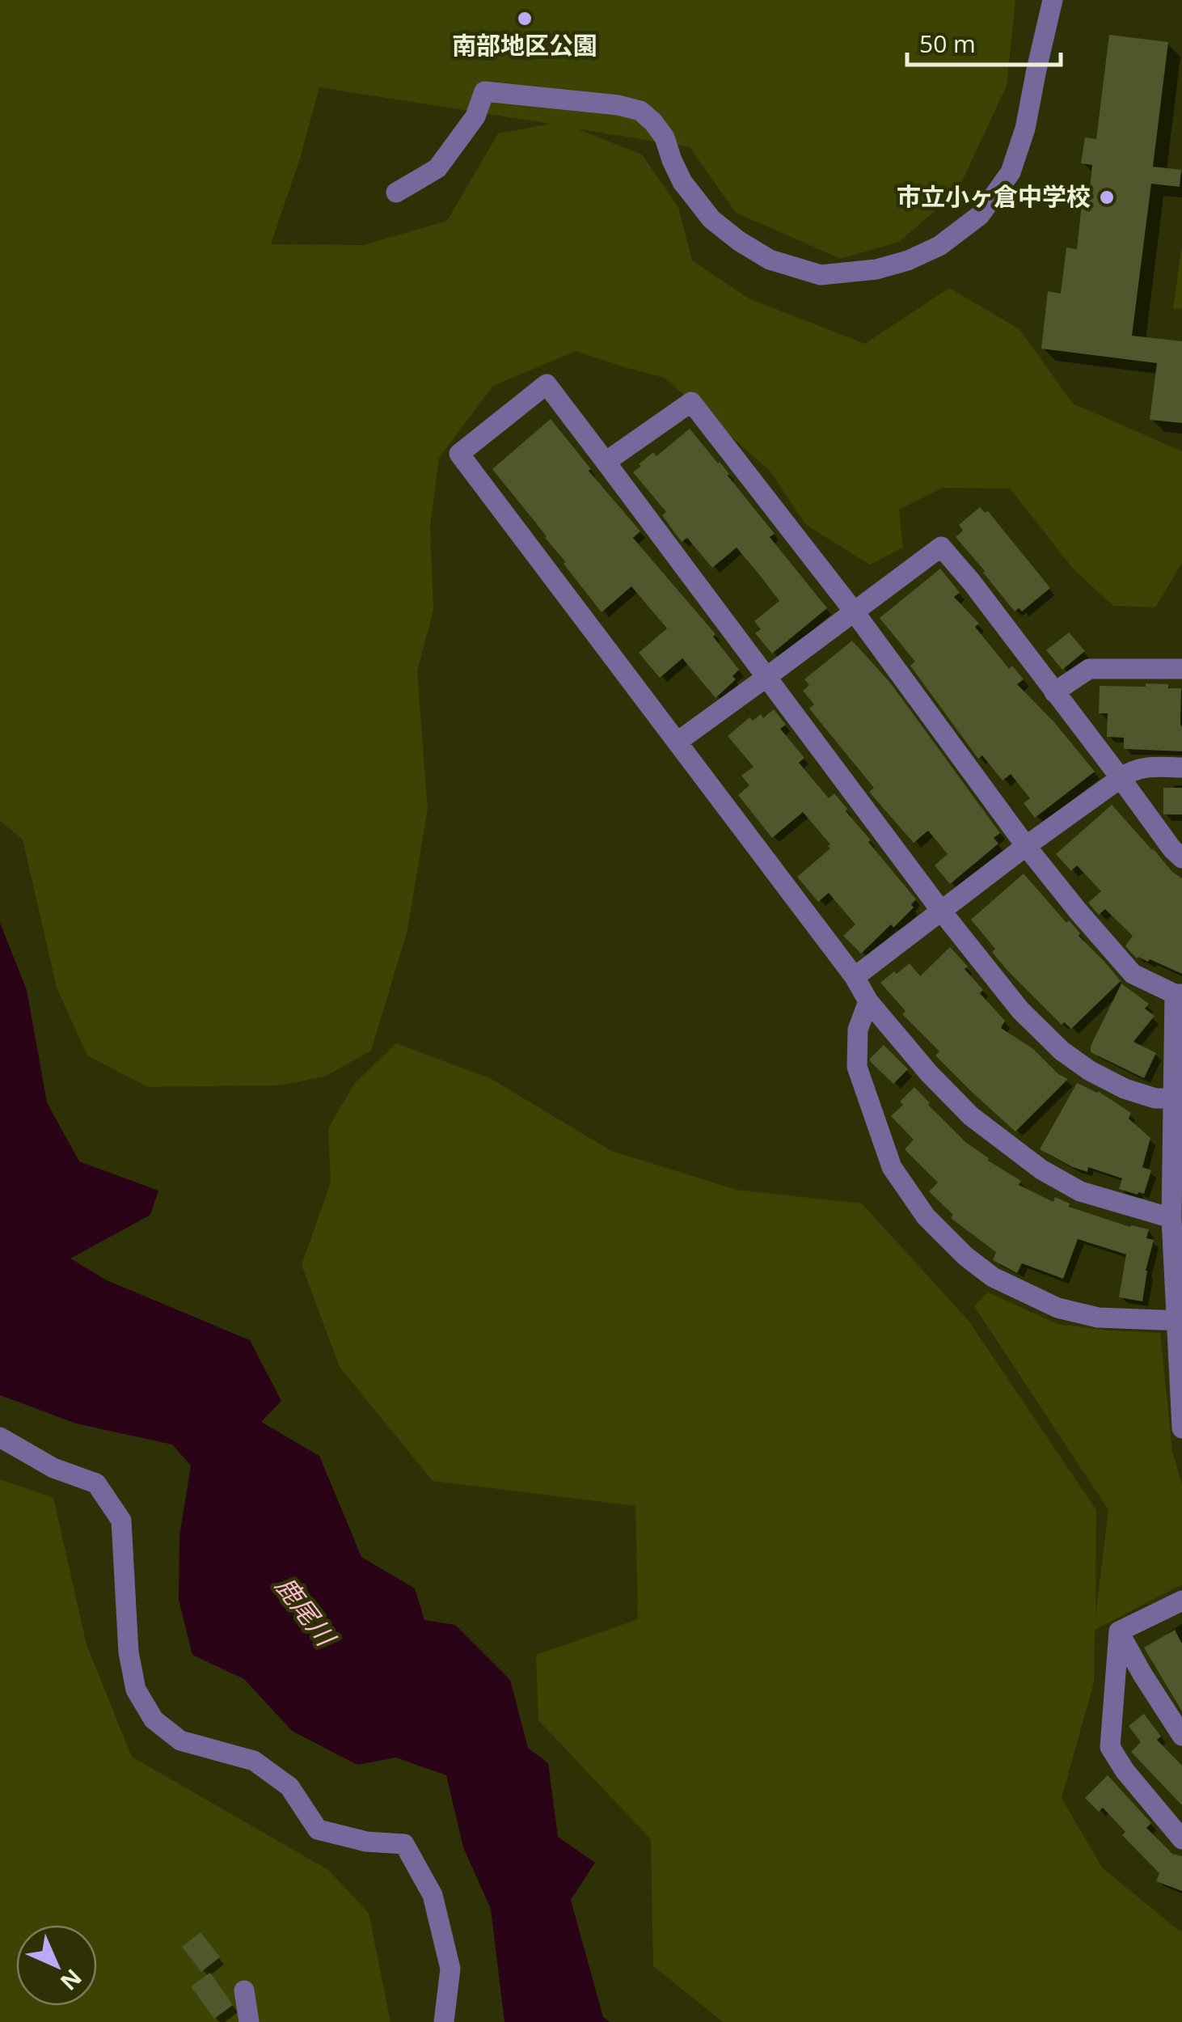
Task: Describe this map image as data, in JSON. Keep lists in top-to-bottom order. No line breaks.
{"water":["鹿尾川"],"places":["南部地区公園","市立小ヶ倉中学校"],"scale_bar":"50 m","north":"bottom right"}
